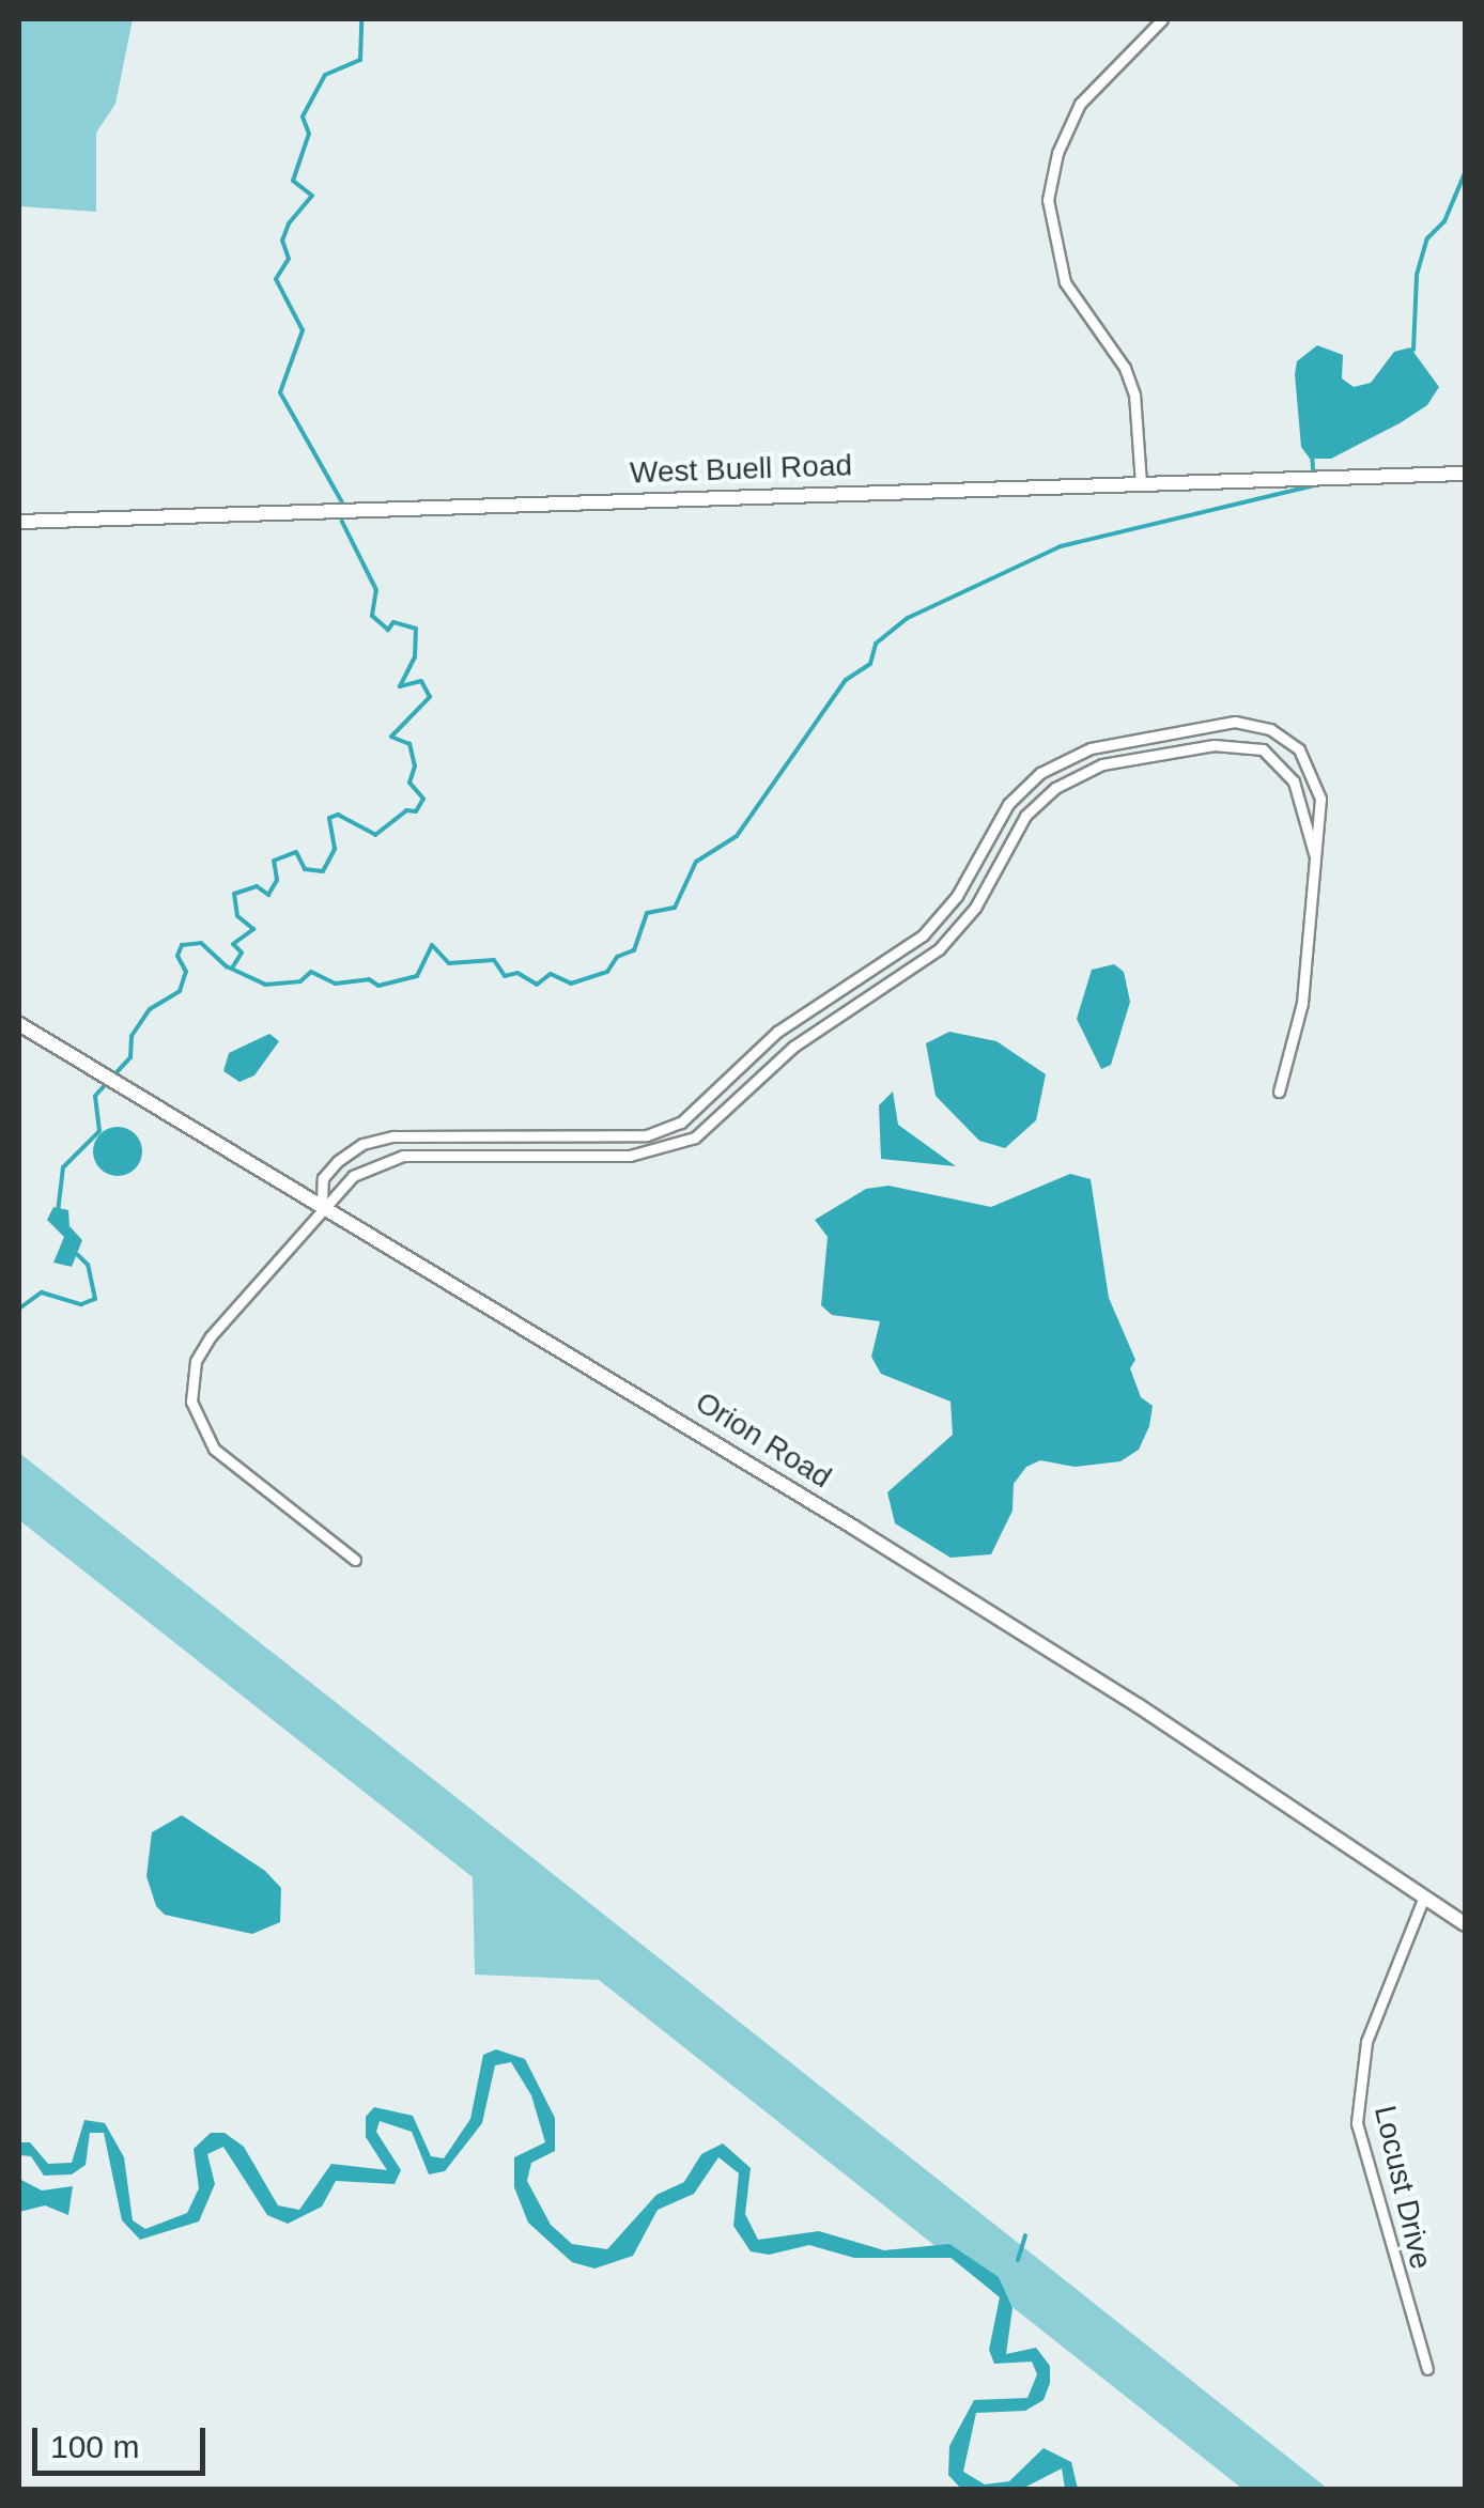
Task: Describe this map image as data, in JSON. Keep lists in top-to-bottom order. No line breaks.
{"streets":{"main road":["West Buell Road","Orion Road"],"street":["Locust Drive"]},"crossings":[["Orion Road","Locust Drive"]],"scale_bar":"100 m"}
